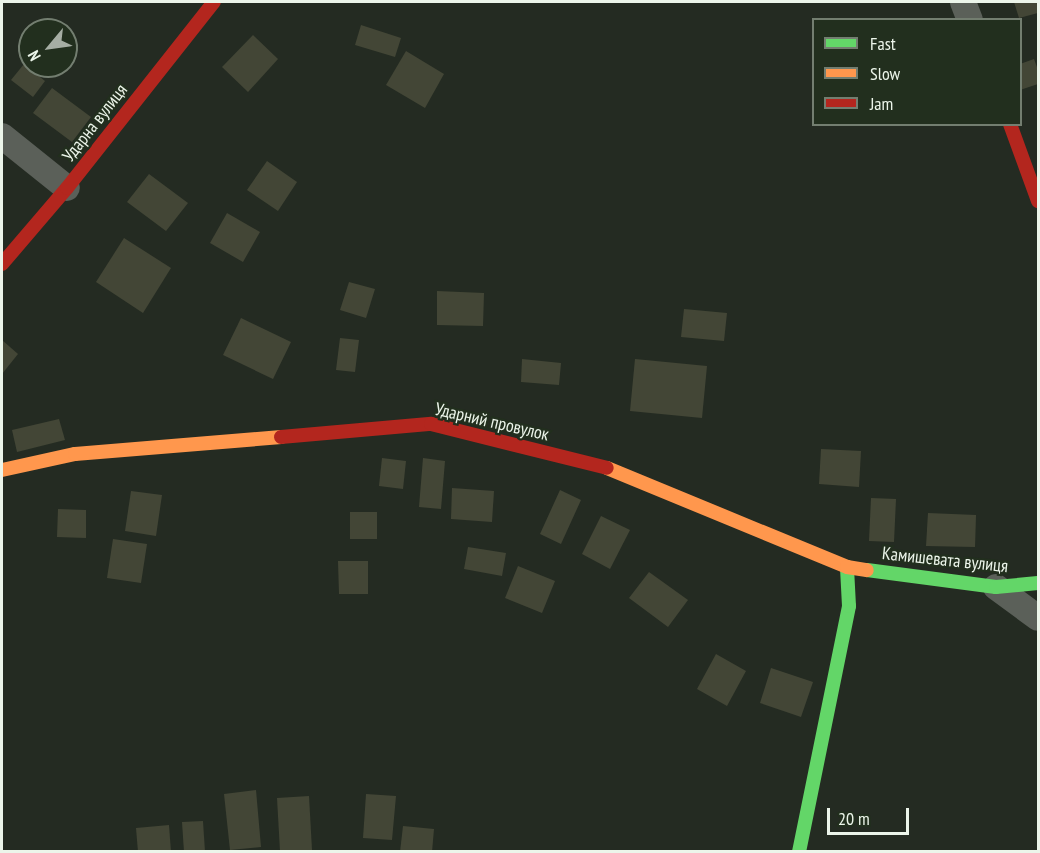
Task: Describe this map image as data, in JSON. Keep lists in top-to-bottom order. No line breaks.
{"streets":{"street":["Ударна вулиця","Ударний провулок","Камишевата вулиця"]},"crossings":[["Ударний провулок","Камишевата вулиця"]],"legend":["Fast","Slow","Jam"],"scale_bar":"20 m","north":"bottom left"}
